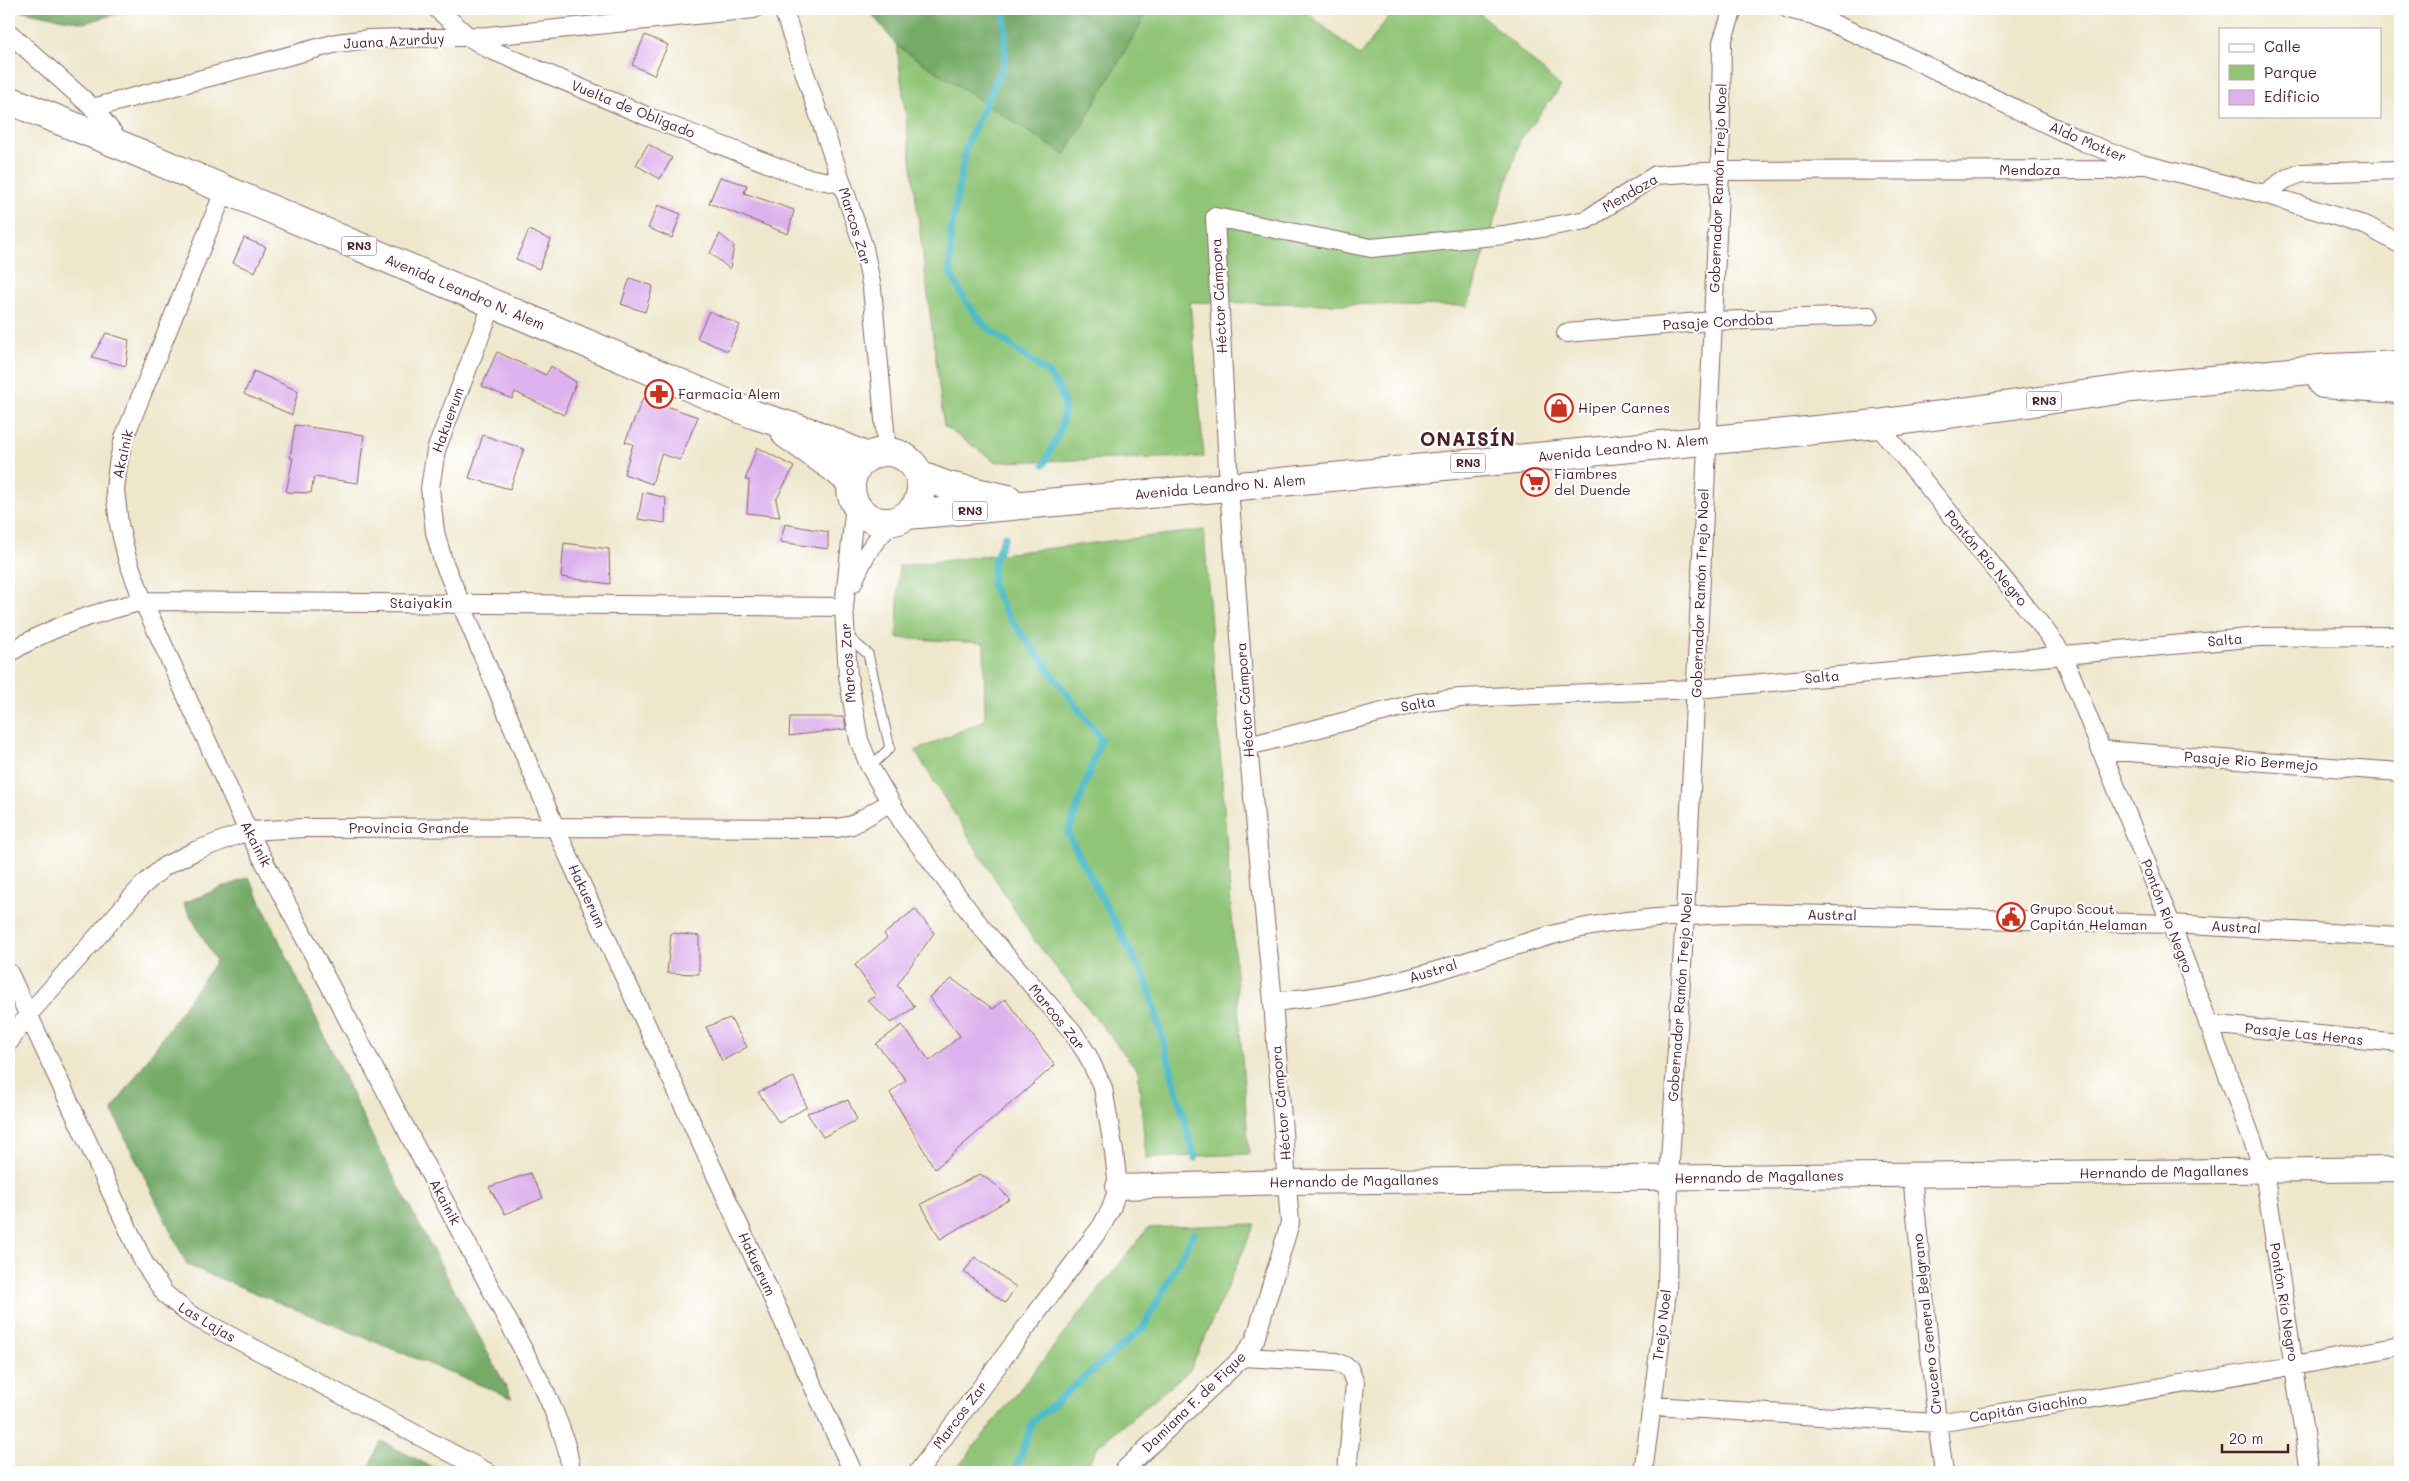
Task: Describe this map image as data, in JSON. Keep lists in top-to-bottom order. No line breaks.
{"streets":{"highway":["RN3","Avenida Leandro N. Alem"],"main road":["Hernando de Magallanes"],"street":["Juana Azurduy","Vuelta de Obligado","Aldo Motter","Mendoza","Gobernador Ramón Trejo Noel","Marcos Zar","Héctor Cámpora","Pasaje Cordoba","Hakuerum","Akainik","Pontón Río Negro","Staiyakin","Salta","Pasaje Rio Bermejo","Provincia Grande","Austral","Pasaje Las Heras","Las Lajas","Crucero General Belgrano","Trejo Noel","Damiana F. de Fique","Capitán Giachino"]},"crossings":[["Juana Azurduy","Vuelta de Obligado"],["Vuelta de Obligado","Marcos Zar"],["Aldo Motter","Mendoza"],["Mendoza","Gobernador Ramón Trejo Noel"],["Mendoza","Héctor Cámpora"],["Gobernador Ramón Trejo Noel","Avenida Leandro N. Alem"],["Gobernador Ramón Trejo Noel","Pasaje Cordoba"],["Gobernador Ramón Trejo Noel","Salta"],["Gobernador Ramón Trejo Noel","Austral"],["Gobernador Ramón Trejo Noel","Hernando de Magallanes"],["Gobernador Ramón Trejo Noel","Trejo Noel"],["Marcos Zar","Avenida Leandro N. Alem"],["Marcos Zar","Staiyakin"],["Marcos Zar","Provincia Grande"],["Marcos Zar","Hernando de Magallanes"],["Avenida Leandro N. Alem","Héctor Cámpora"],["Avenida Leandro N. Alem","Hakuerum"],["Avenida Leandro N. Alem","Akainik"],["Avenida Leandro N. Alem","Pontón Río Negro"],["Héctor Cámpora","Salta"],["Héctor Cámpora","Austral"],["Héctor Cámpora","Hernando de Magallanes"],["Héctor Cámpora","Damiana F. de Fique"],["Hakuerum","Staiyakin"],["Hakuerum","Provincia Grande"],["Akainik","Staiyakin"],["Akainik","Provincia Grande"],["Pontón Río Negro","Salta"],["Pontón Río Negro","Pasaje Rio Bermejo"],["Pontón Río Negro","Austral"],["Pontón Río Negro","Pasaje Las Heras"],["Pontón Río Negro","Hernando de Magallanes"],["Pontón Río Negro","Capitán Giachino"],["Provincia Grande","Las Lajas"],["Hernando de Magallanes","Crucero General Belgrano"],["Hernando de Magallanes","Trejo Noel"],["Hernando de Magallanes","Damiana F. de Fique"],["Crucero General Belgrano","Capitán Giachino"],["Trejo Noel","Capitán Giachino"]],"districts":["ONAISÍN"],"places":{"pharmacy":["Farmacia Alem"],"shop":["Hiper Carnes"],"supermarket":["Fiambres del Duende"],"public building":["Grupo Scout Capitán Helaman"]},"legend":["Calle","Parque","Edificio"],"scale_bar":"20 m"}
